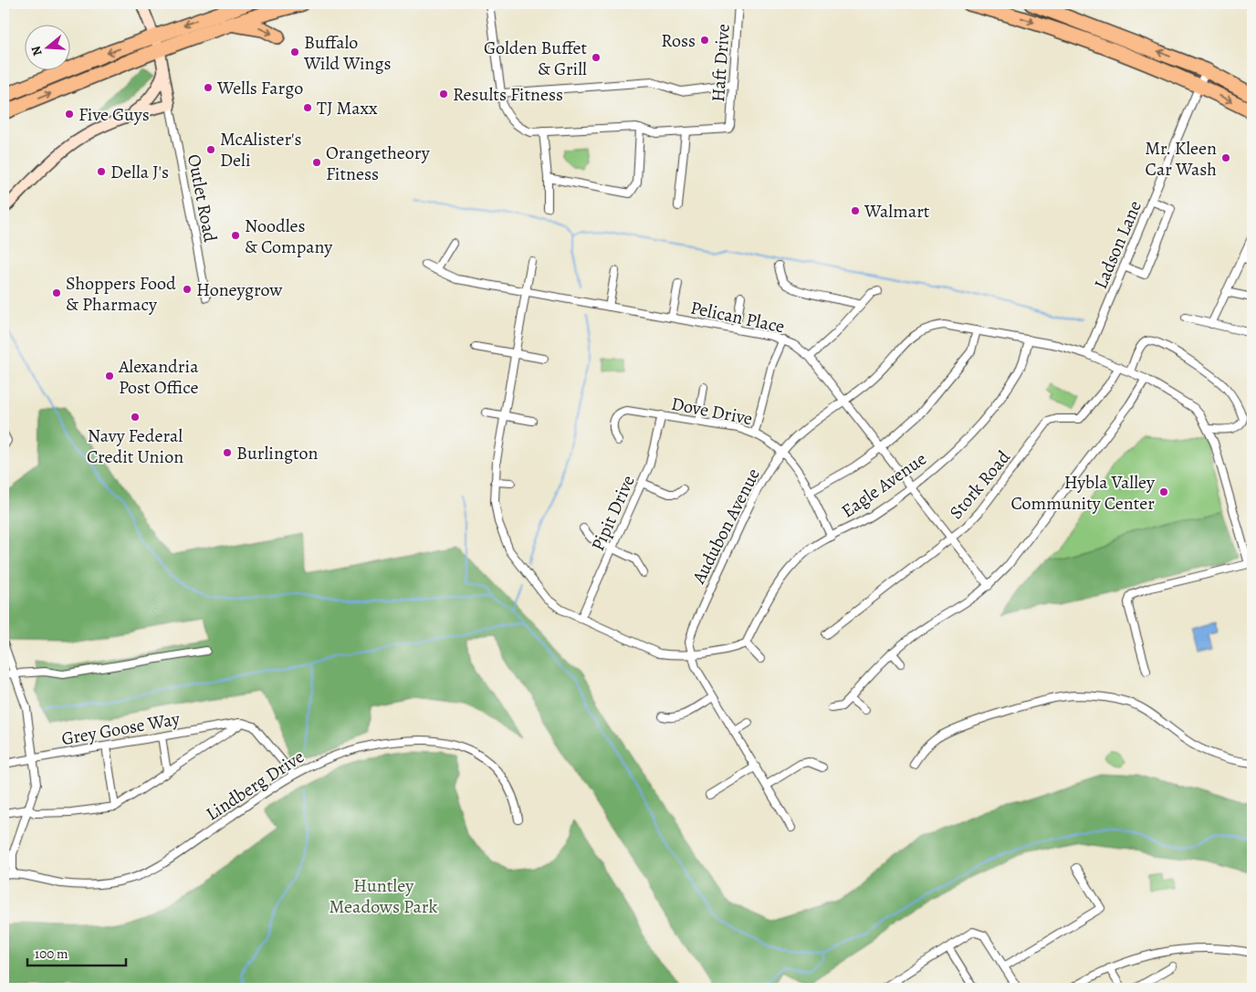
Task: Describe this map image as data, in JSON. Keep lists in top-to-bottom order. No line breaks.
{"streets":{"street":["Haft Drive","Outlet Road","Ladson Lane","Pelican Place","Dove Drive","Eagle Avenue","Stork Road","Pipit Drive","Audubon Avenue","Grey Goose Way","Lindberg Drive"]},"crossings":[["Ladson Lane","Audubon Avenue"],["Pelican Place","Eagle Avenue"],["Pelican Place","Stork Road"],["Pelican Place","Audubon Avenue"],["Dove Drive","Eagle Avenue"],["Dove Drive","Pipit Drive"],["Dove Drive","Audubon Avenue"],["Eagle Avenue","Audubon Avenue"],["Stork Road","Audubon Avenue"]],"parks":["Huntley Meadows Park"],"places":["Ross","Buffalo Wild Wings","Golden Buffet & Grill","Wells Fargo","Results Fitness","TJ Maxx","Five Guys","McAlister's Deli","Mr. Kleen Car Wash","Orangetheory Fitness","Della J's","Walmart","Noodles & Company","Honeygrow","Shoppers Food & Pharmacy","Alexandria Post Office","Navy Federal Credit Union","Burlington","Hybla Valley Community Center"],"scale_bar":"100 m","north":"left"}
